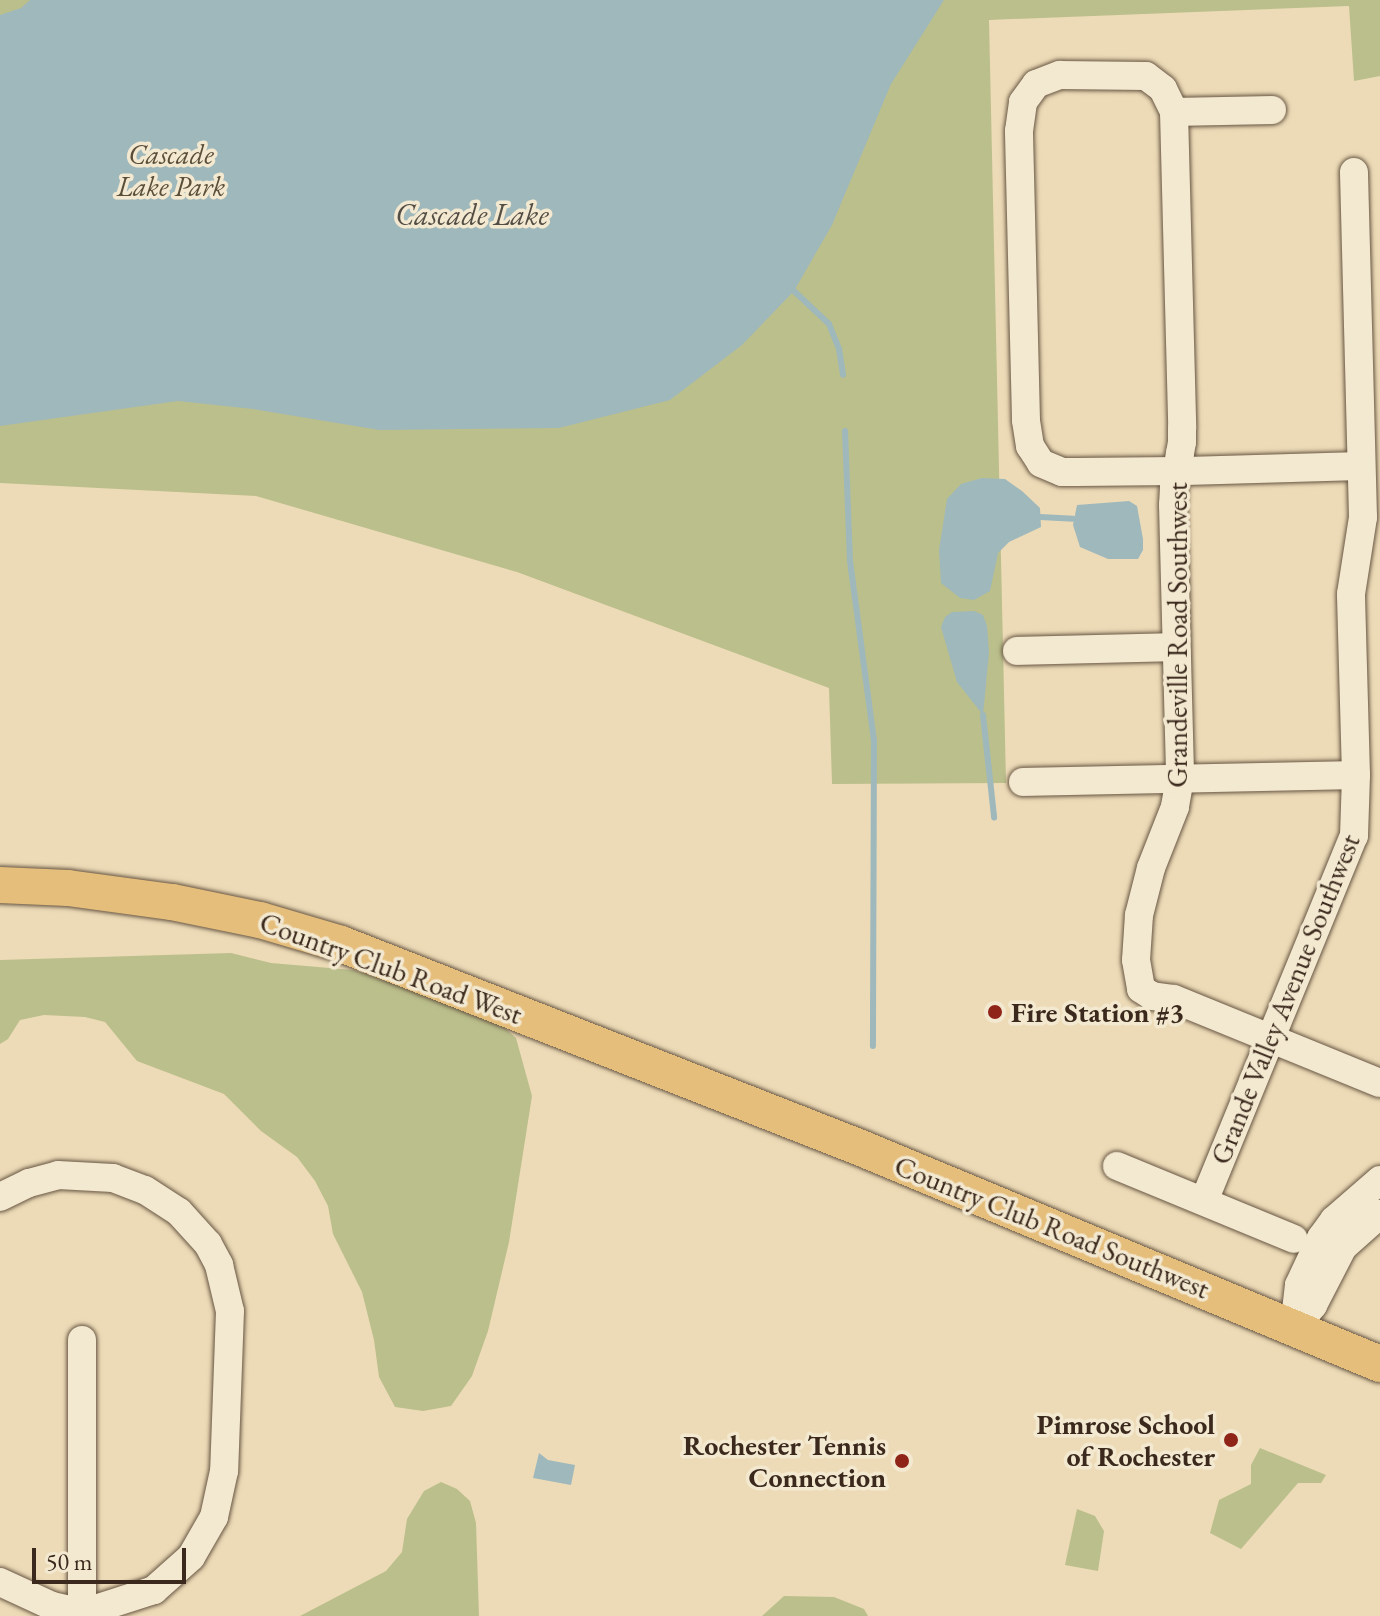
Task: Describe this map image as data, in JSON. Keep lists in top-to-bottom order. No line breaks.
{"streets":{"main road":["Country Club Road West","Country Club Road Southwest"],"street":["Grandeville Road Southwest","Grande Valley Avenue Southwest"]},"crossings":[["Grandeville Road Southwest","Grande Valley Avenue Southwest"],["Country Club Road West","Country Club Road Southwest"]],"water":["Cascade Lake"],"parks":["Cascade Lake Park"],"places":["Fire Station #3","Pimrose School of Rochester","Rochester Tennis Connection"],"scale_bar":"50 m"}
